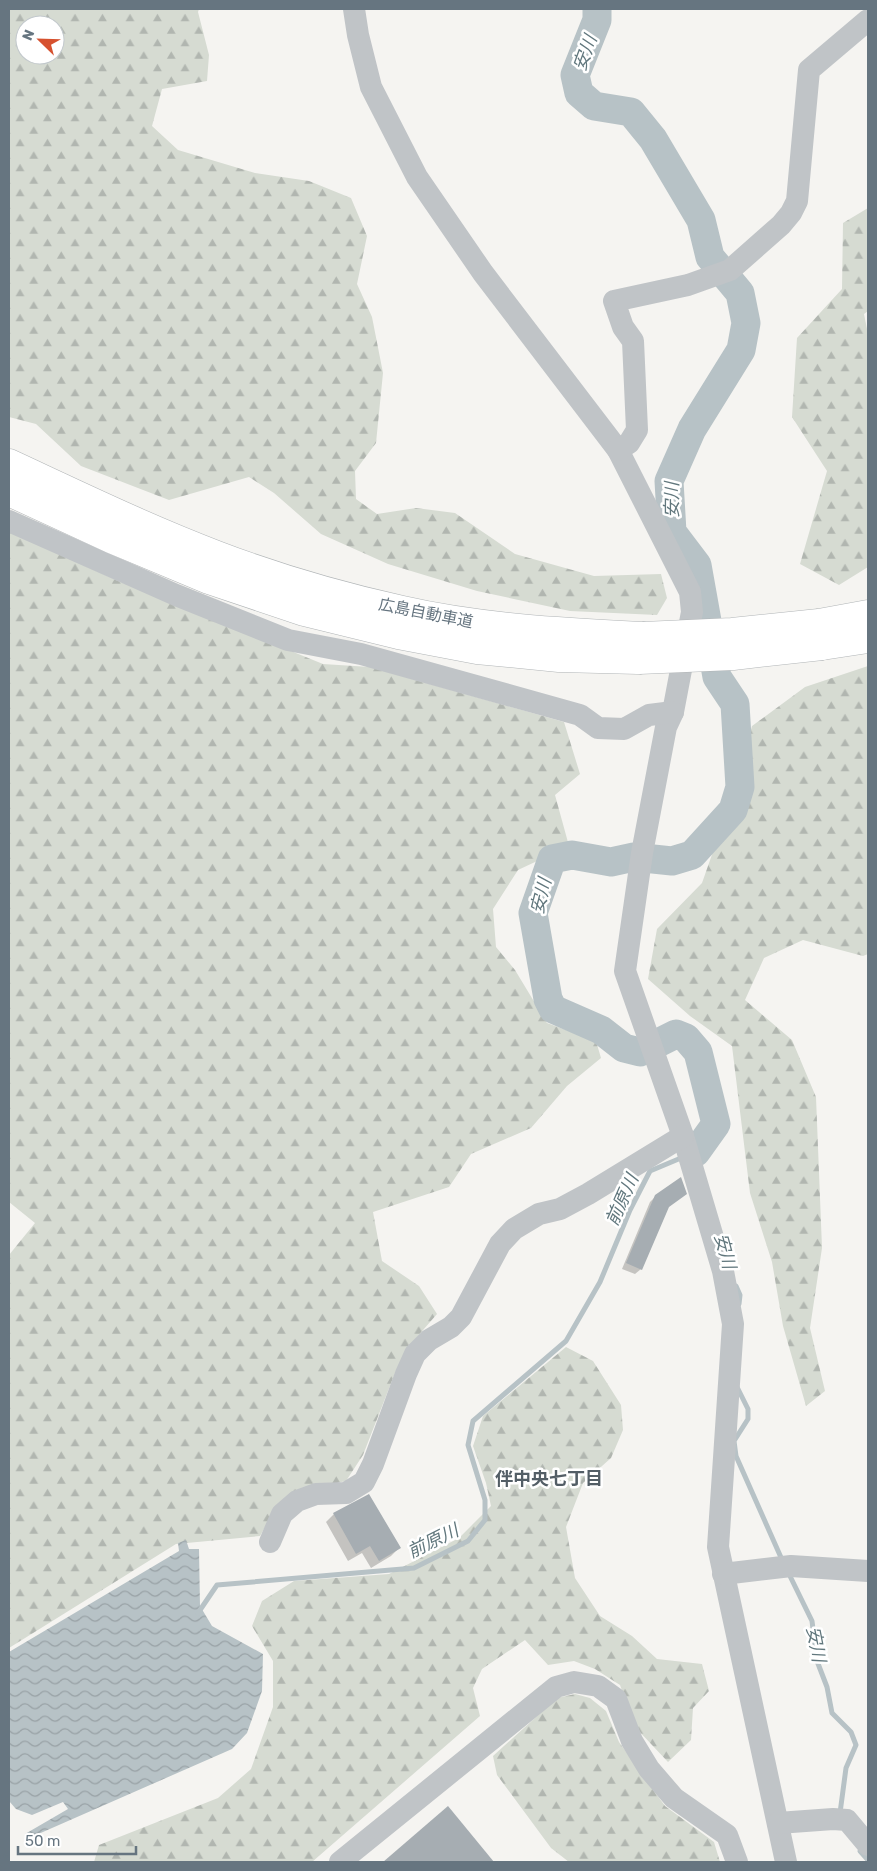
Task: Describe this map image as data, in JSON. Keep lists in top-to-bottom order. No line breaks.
{"streets":{"highway":["広島自動車道"]},"districts":["伴中央七丁目"],"water":["安川","前原川"],"scale_bar":"50 m","north":"top left"}
